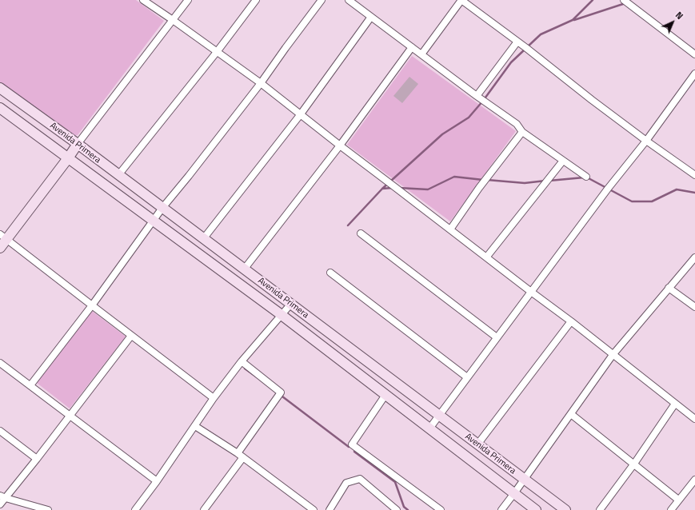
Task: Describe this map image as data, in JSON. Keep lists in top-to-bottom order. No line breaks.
{"streets":{"main road":["Avenida Primera"]},"north":"top right"}
